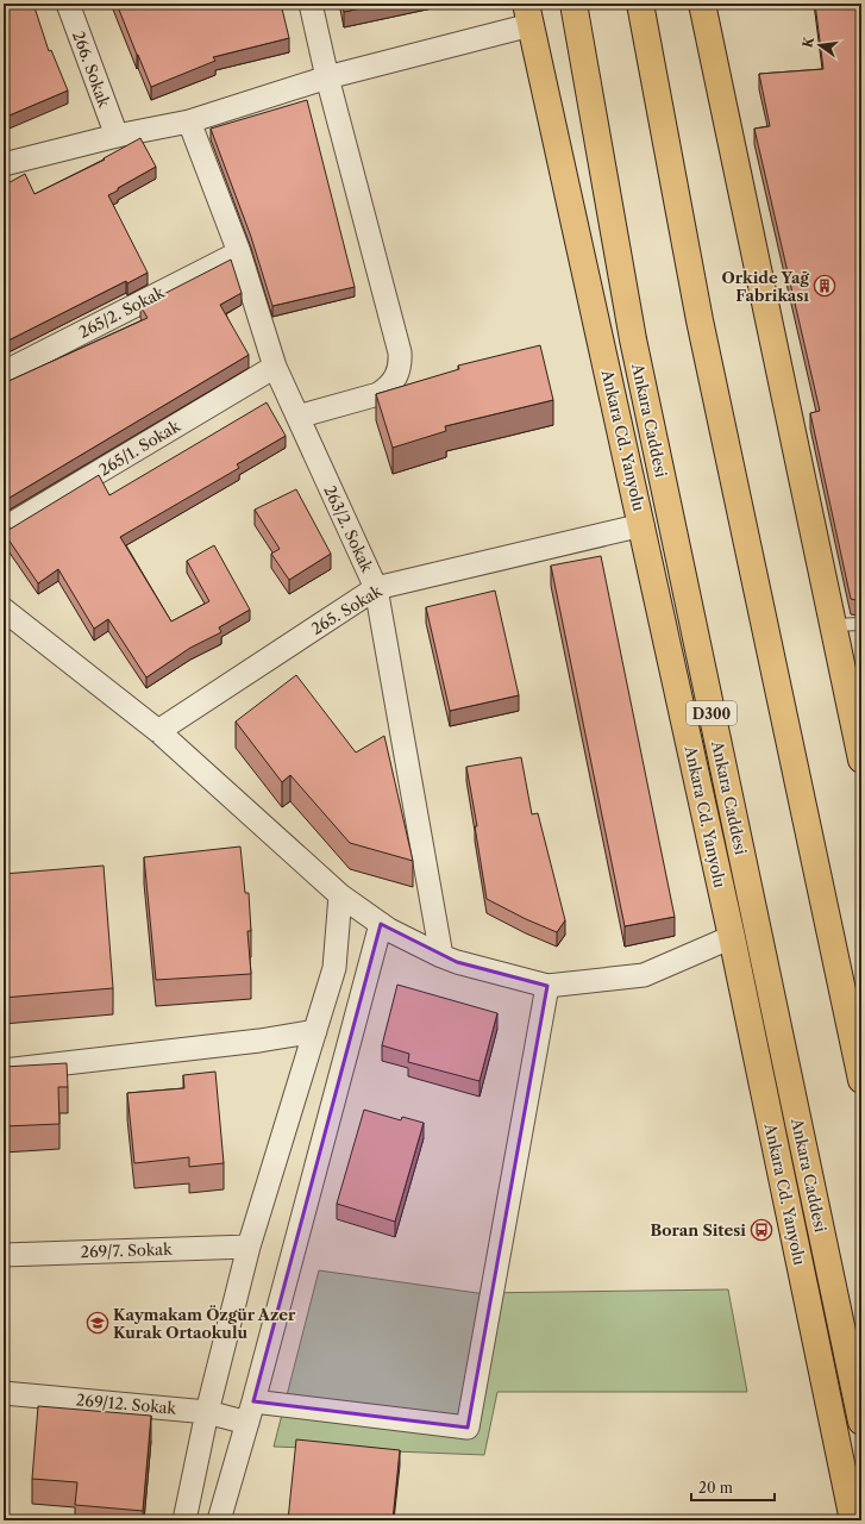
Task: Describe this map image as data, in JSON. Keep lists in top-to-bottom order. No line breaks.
{"streets":{"main road":["Ankara Caddesi","Ankara Cd. Yanyolu","D300"],"street":["266. Sokak","265/2. Sokak","265/1. Sokak","263/2. Sokak","265. Sokak","269/7. Sokak","269/12. Sokak"]},"crossings":[["265/2. Sokak","263/2. Sokak"],["Ankara Cd. Yanyolu","265. Sokak"],["265/1. Sokak","263/2. Sokak"],["263/2. Sokak","265. Sokak"]],"places":{"building":["Orkide Yağ Fabrikası"],"bus stop":["Boran Sitesi"],"school or university":["Kaymakam Özgür Azer Kurak Ortaokulu"]},"scale_bar":"20 m","north":"left"}
